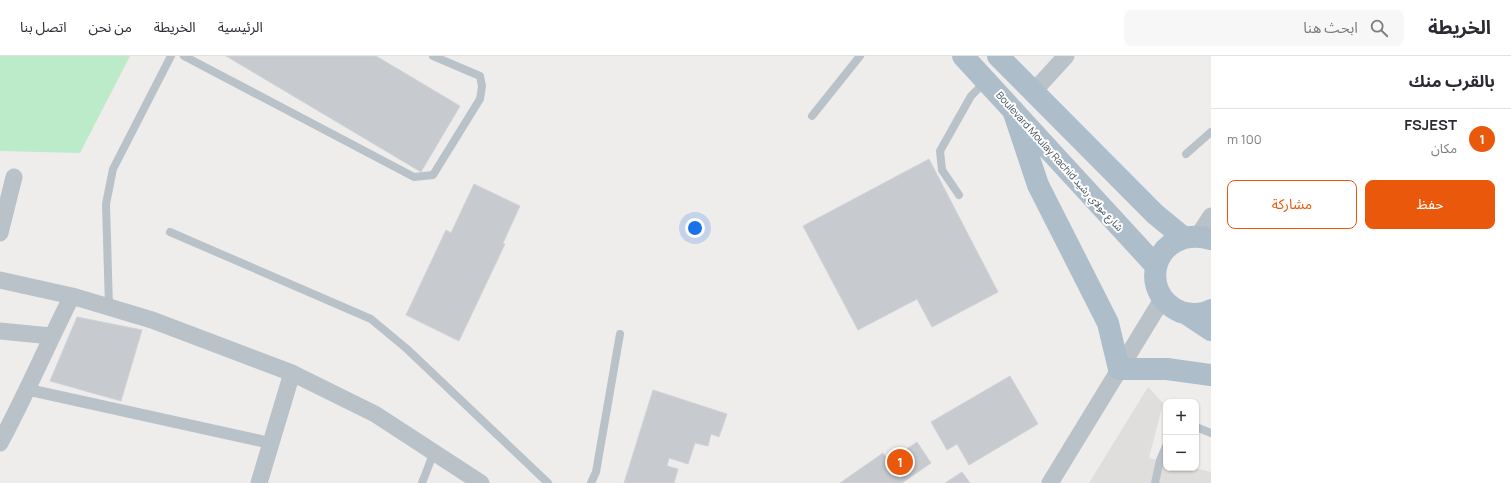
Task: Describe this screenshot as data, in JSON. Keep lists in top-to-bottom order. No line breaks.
{"streets":{"main road":["Boulevard Moulay Rachid شارع مولاي رشيد"]},"page":{"header":"الخريطة","search":"ابحث هنا","nav":["الرئيسية","الخريطة","من نحن","اتصل بنا"],"heading":"بالقرب منك","list":[{"mark":"1","name":"FSJEST","note":"مكان","value":"100 m"}],"buttons":["حفظ","مشاركة"],"map_buttons":["+","−"],"pins":"1"}}
